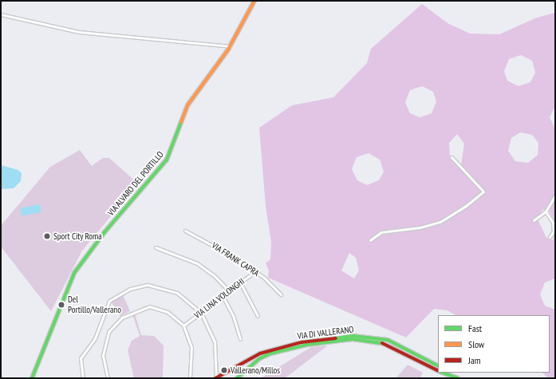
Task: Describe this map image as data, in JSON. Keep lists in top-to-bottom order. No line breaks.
{"streets":{"street":["VIA ALVARO DEL PORTILLO","VIA FRANK CAPRA","VIA LINA VOLONGHI","VIA DI VALLERANO"]},"crossings":[["VIA FRANK CAPRA","VIA LINA VOLONGHI"]],"places":["Sport City Roma","Del Portillo/Vallerano","Vallerano/Millos"],"legend":["Fast","Slow","Jam"]}
